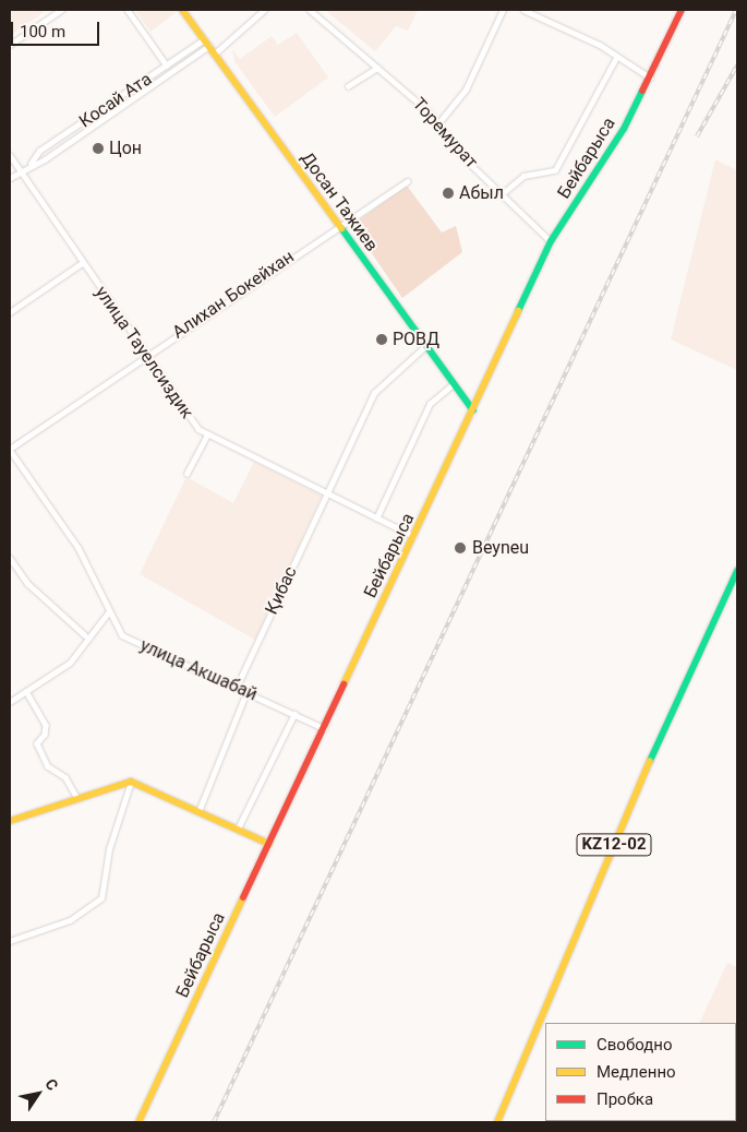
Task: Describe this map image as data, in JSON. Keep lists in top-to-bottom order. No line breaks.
{"streets":{"main road":["Бейбарыса","Досан Тажиев","KZ12-02"],"street":["Косай Ата","Торемурат","Алихан Бокейхан","улица Тауелсиздик","Қибас","улица Акшабай"]},"crossings":[["Косай Ата","Досан Тажиев"],["Косай Ата","улица Тауелсиздик"],["Торемурат","Бейбарыса"],["Бейбарыса","Досан Тажиев"],["Бейбарыса","улица Тауелсиздик"],["Бейбарыса","улица Акшабай"],["Досан Тажиев","Алихан Бокейхан"],["Досан Тажиев","Қибас"],["Алихан Бокейхан","улица Тауелсиздик"],["Алихан Бокейхан","улица Акшабай"],["улица Тауелсиздик","Қибас"],["Қибас","улица Акшабай"]],"places":["Цон","Абыл","РОВД","Beyneu"],"legend":["Свободно","Медленно","Пробка"],"scale_bar":"100 m","north":"top right"}
